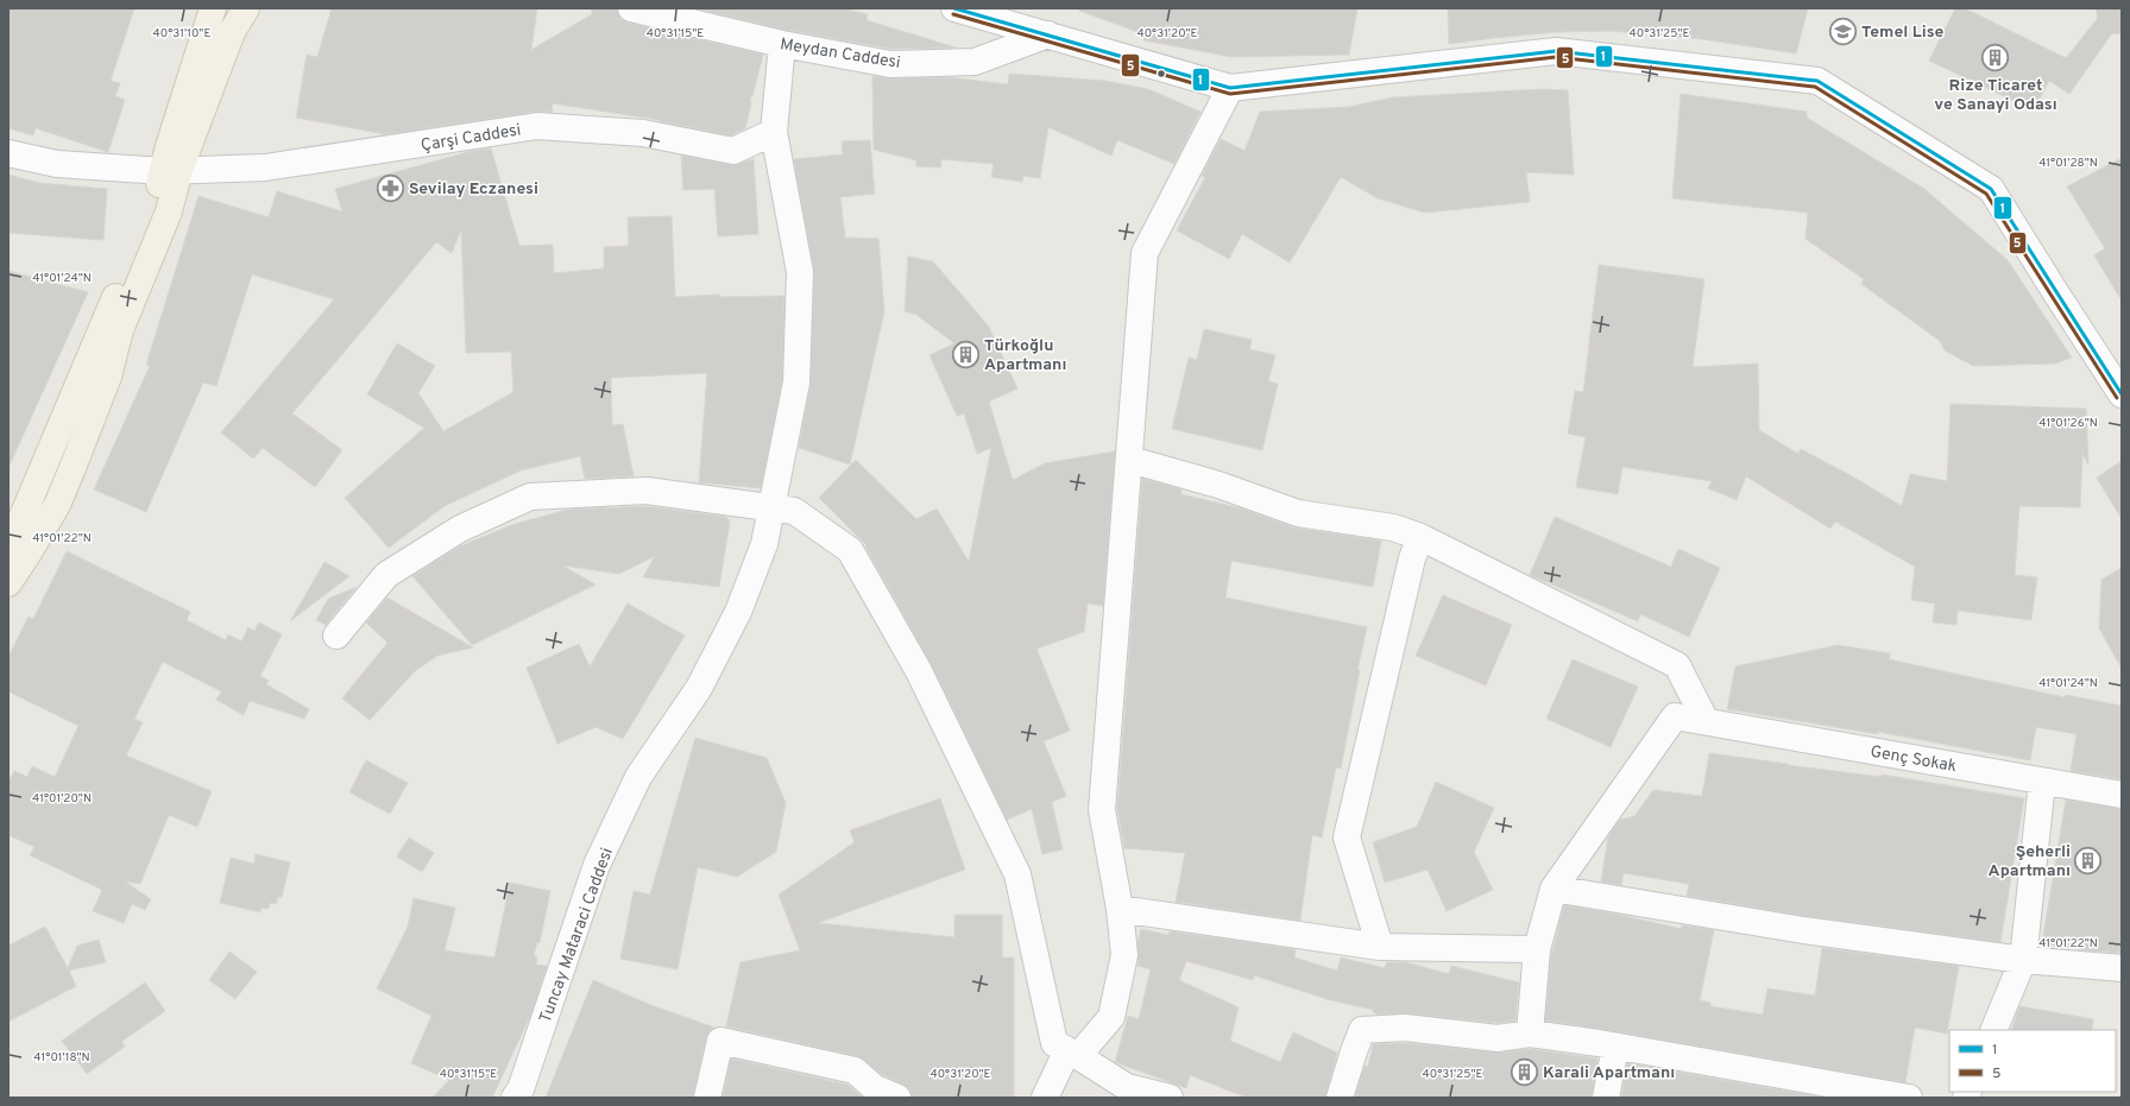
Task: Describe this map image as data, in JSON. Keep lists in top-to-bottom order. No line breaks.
{"streets":{"street":["Meydan Caddesi","Çarşi Caddesi","Genç Sokak","Tuncay Mataraci Caddesi"]},"crossings":[["Meydan Caddesi","Tuncay Mataraci Caddesi"],["Çarşi Caddesi","Tuncay Mataraci Caddesi"]],"places":{"school or university":["Temel Lise"],"building":["Rize Ticaret ve Sanayi Odası","Türkoğlu Apartmanı","Şeherli Apartmanı","Karali Apartmanı"],"pharmacy":["Sevilay Eczanesi"]},"lines":["transit line 1","transit line 5"],"legend":["1","5"],"coordinates":["40°31'10\"E","40°31'15\"E","40°31'20\"E","40°31'25\"E","41°01'28\"N","41°01'24\"N","41°01'26\"N","41°01'22\"N","41°01'20\"N","41°01'18\"N"]}
